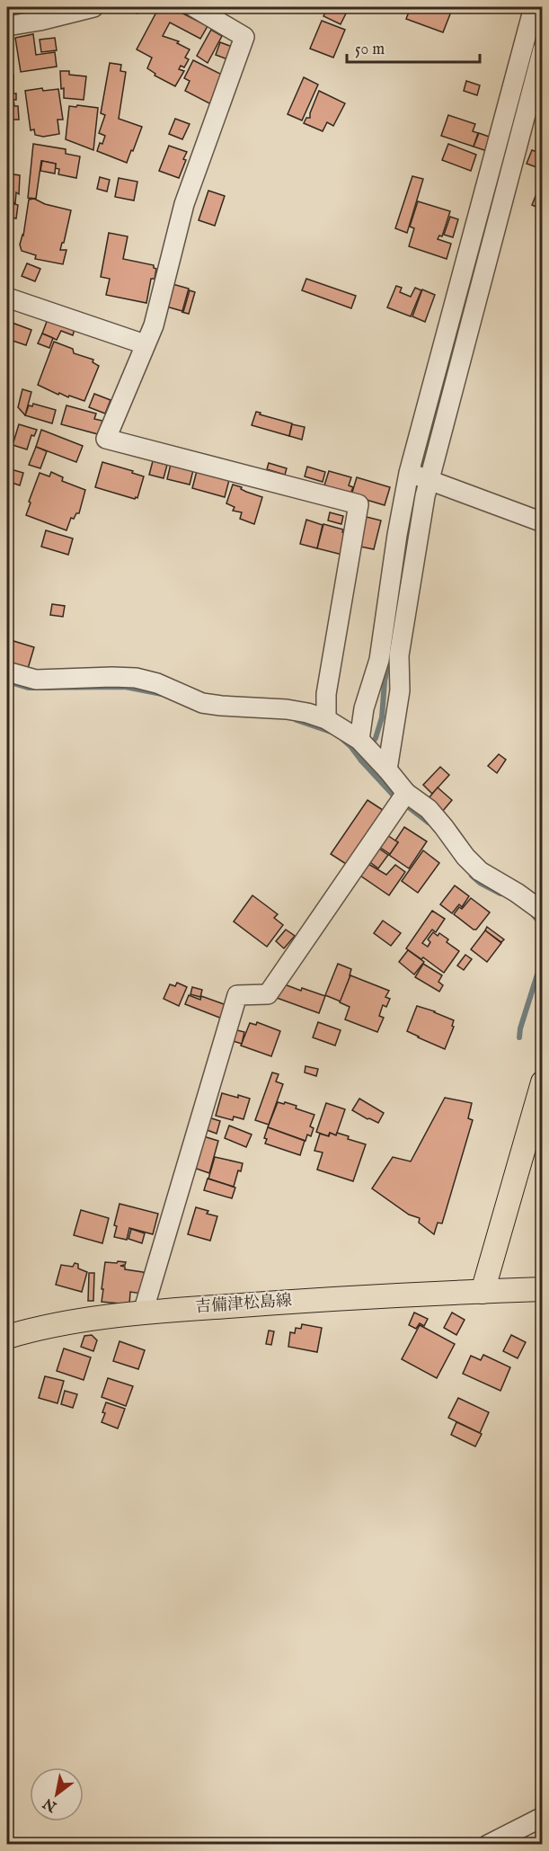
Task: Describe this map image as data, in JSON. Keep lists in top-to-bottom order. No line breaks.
{"streets":{"main road":["吉備津松島線"]},"scale_bar":"50 m","north":"bottom left"}
